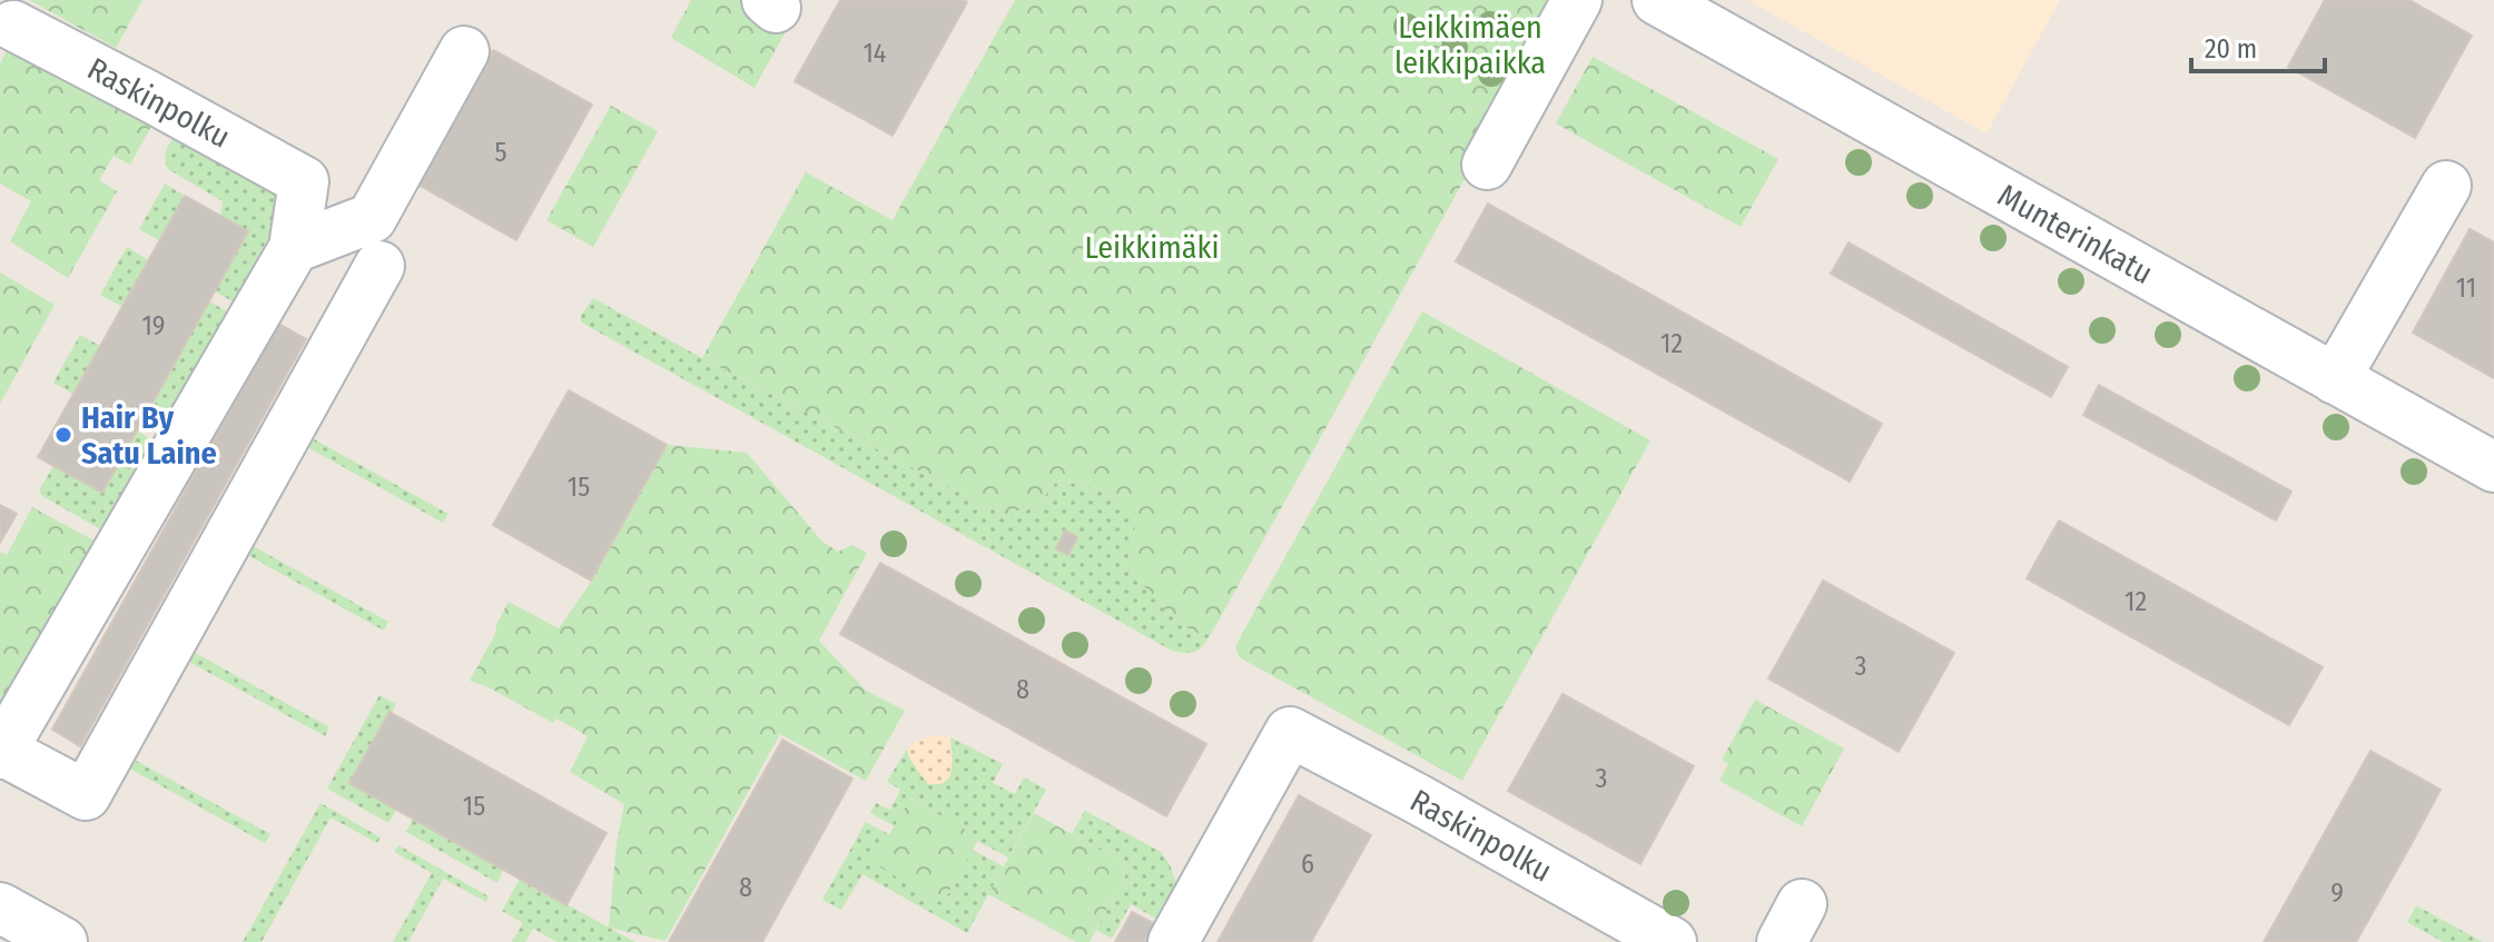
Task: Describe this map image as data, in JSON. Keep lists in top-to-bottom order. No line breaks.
{"streets":{"street":["Raskinpolku","Munterinkatu"]},"parks":["Leikkimäen leikkipaikka","Leikkimäki"],"places":["Hair By Satu Laine"],"house_numbers":["14","5","11","19","12","15","12","3","8","3","15","6","8","9"],"scale_bar":"20 m"}
